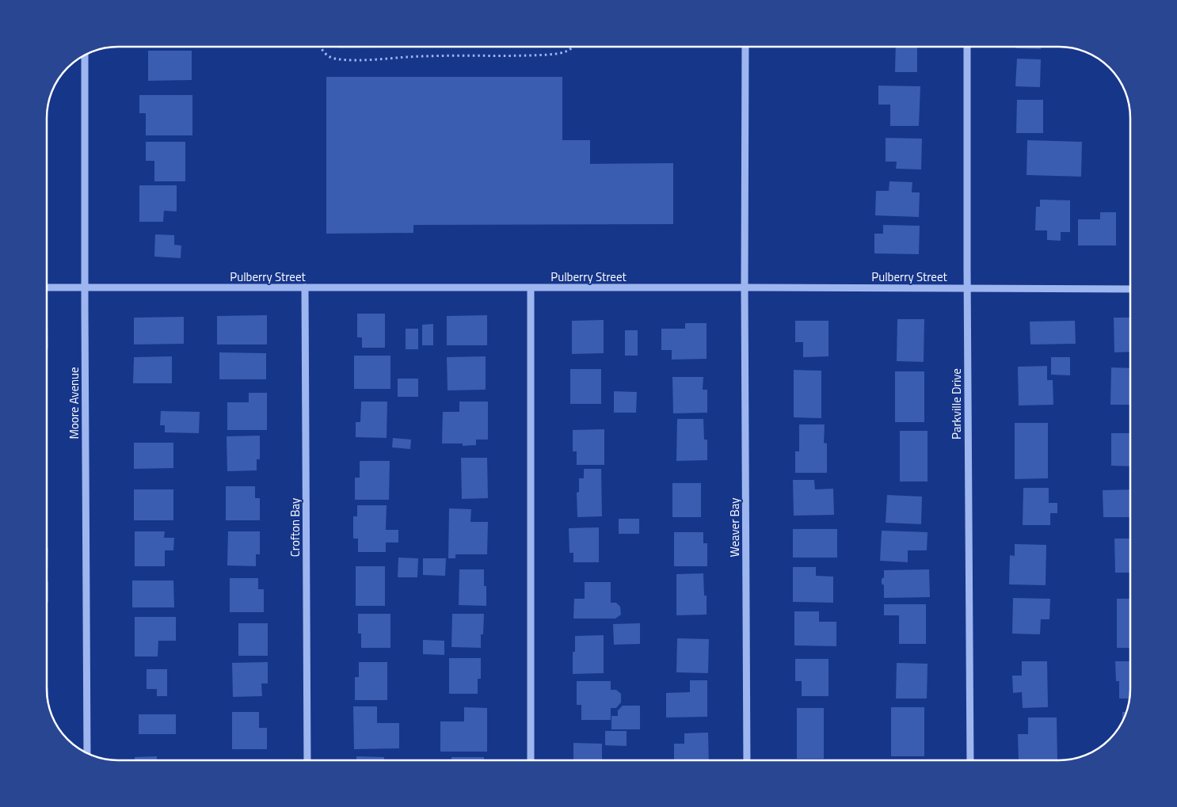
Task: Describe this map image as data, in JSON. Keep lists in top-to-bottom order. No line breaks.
{"streets":{"street":["Pulberry Street","Moore Avenue","Parkville Drive","Crofton Bay","Weaver Bay"]},"crossings":[["Pulberry Street","Moore Avenue"],["Pulberry Street","Parkville Drive"],["Pulberry Street","Crofton Bay"],["Pulberry Street","Weaver Bay"]]}
